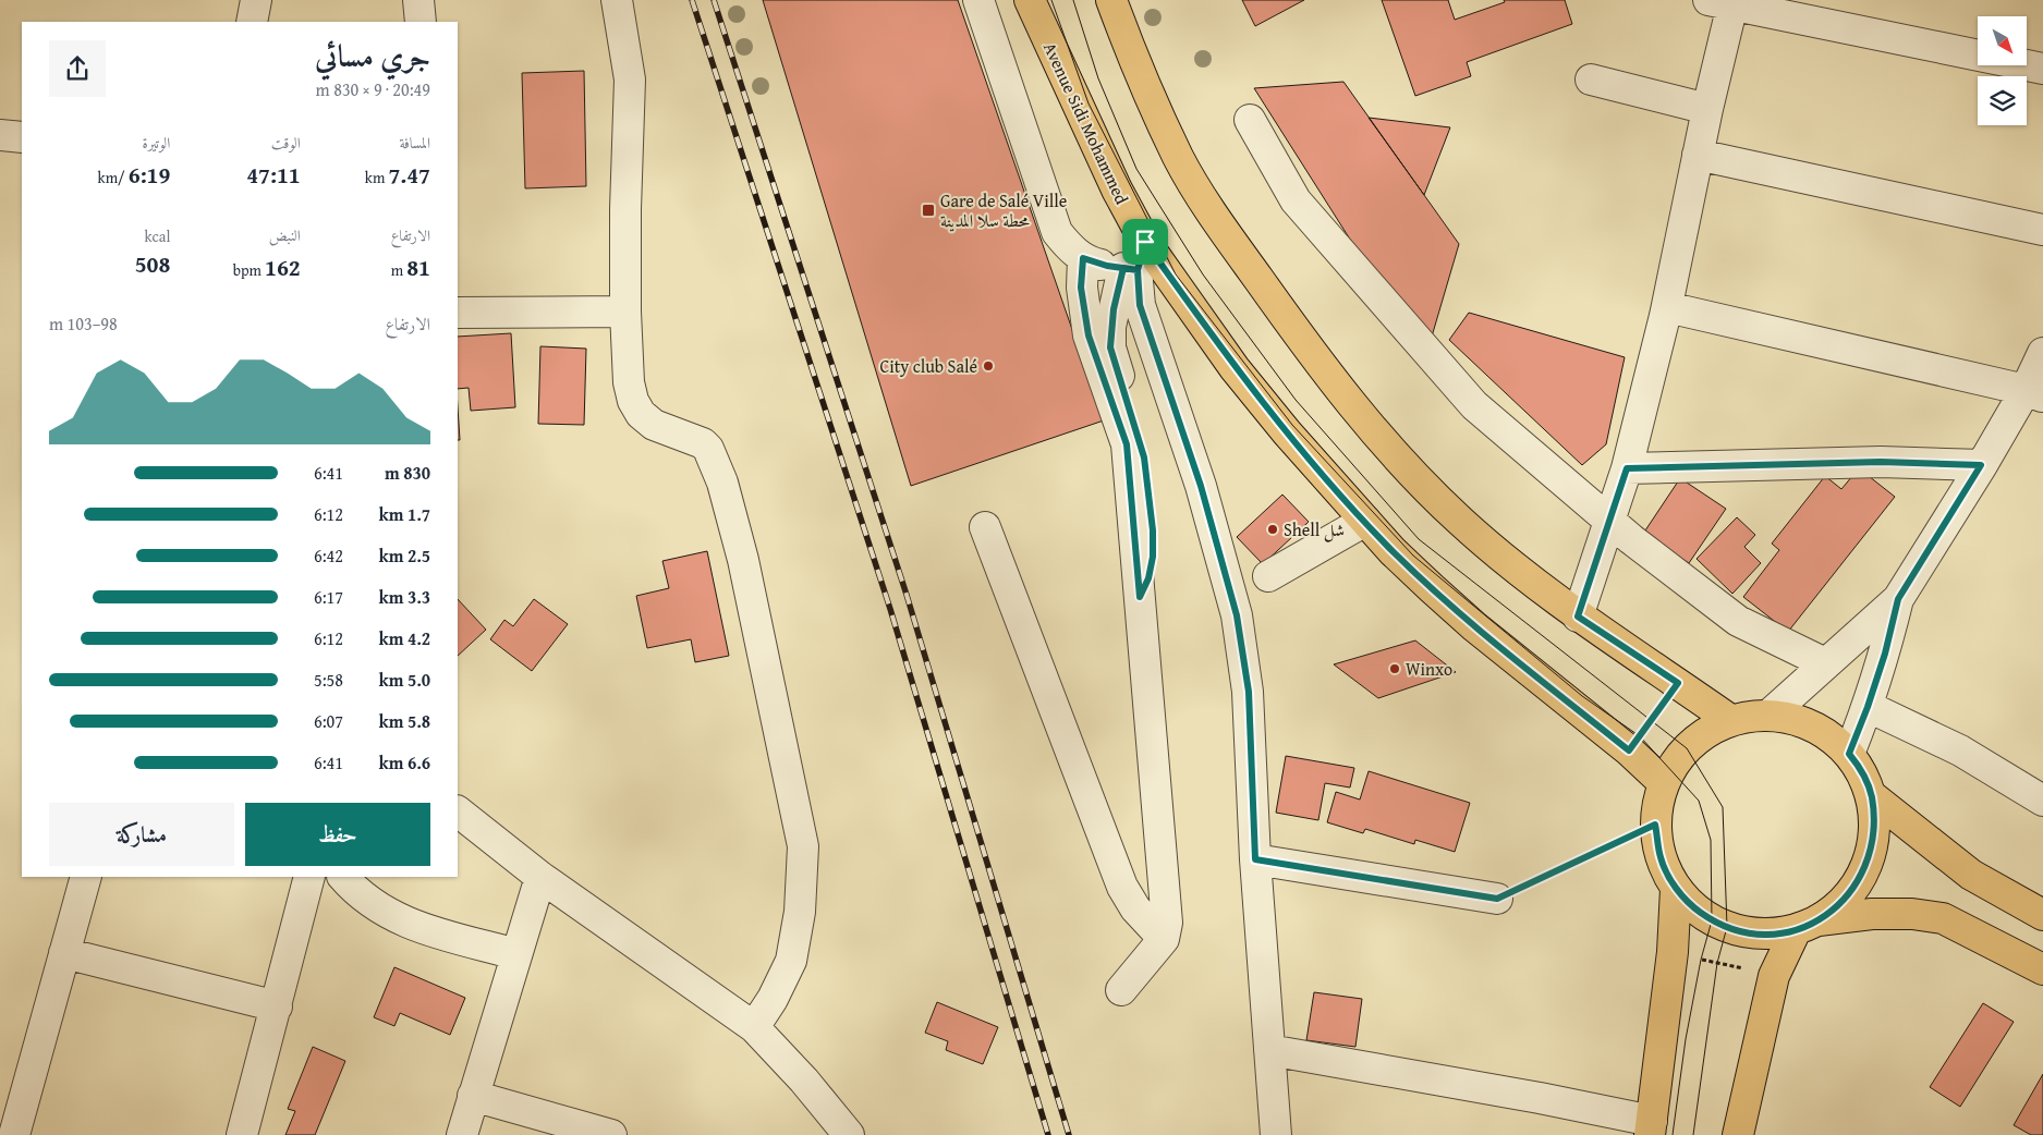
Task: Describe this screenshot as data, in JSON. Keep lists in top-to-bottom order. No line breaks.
{"streets":{"main road":["Avenue Sidi Mohammed"]},"places":{"transit":["Gare de Salé Ville محطة سلا المدينة"],"other":["City club Salé","Shell شل","Winxo"]},"north":"bottom right","page":{"heading":["جري مسائي","20:49 · 9 × 830 m"],"stats":[["المسافة","7.47 km"],["الوقت","47:11"],["الوتيرة","6:19 /km"],["الارتفاع","81 m"],["النبض","162 bpm"],["kcal","508"]],"chart":["الارتفاع","98–103 m"],"list":[{"name":"830 m","note":"6:41"},{"name":"1.7 km","note":"6:12"},{"name":"2.5 km","note":"6:42"},{"name":"3.3 km","note":"6:17"},{"name":"4.2 km","note":"6:12"},{"name":"5.0 km","note":"5:58"},{"name":"5.8 km","note":"6:07"},{"name":"6.6 km","note":"6:41"}],"buttons":["حفظ","مشاركة"]}}
